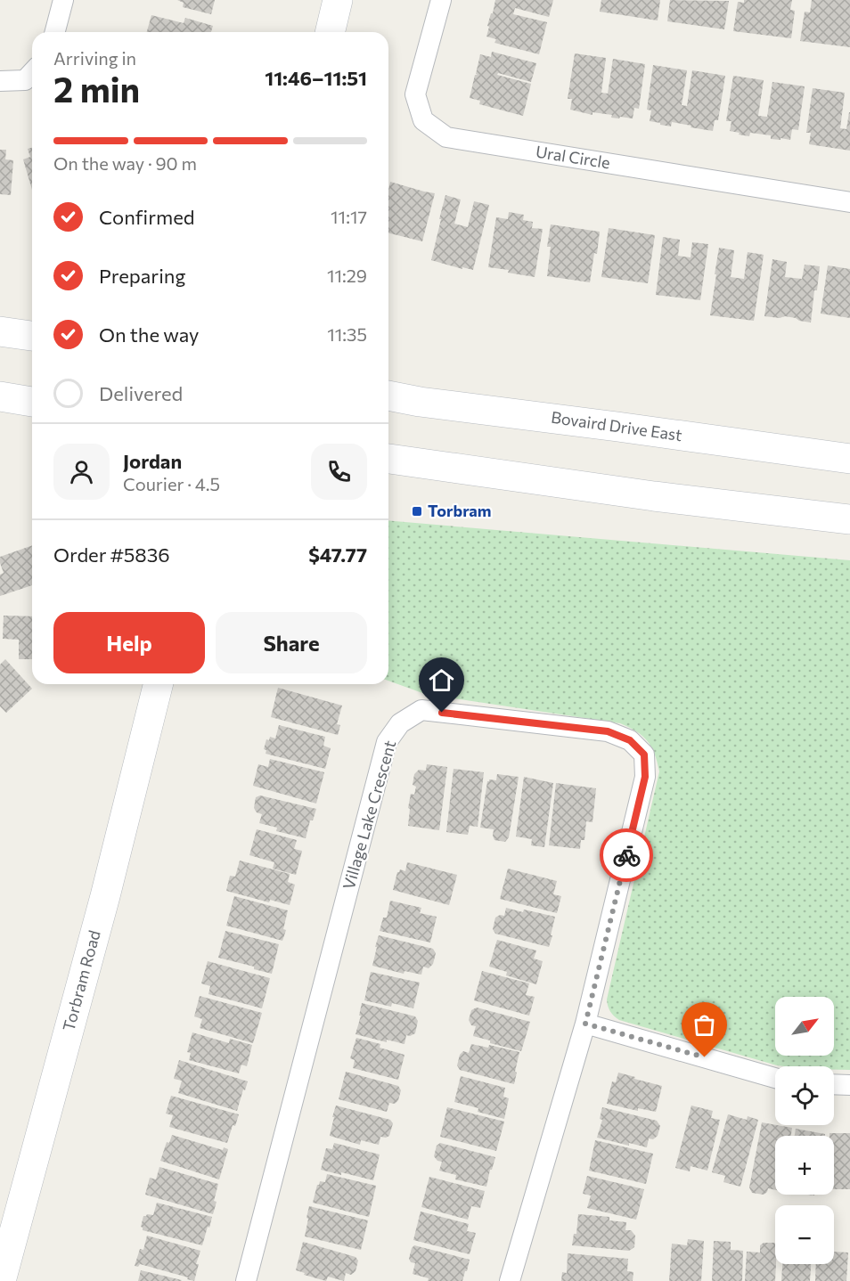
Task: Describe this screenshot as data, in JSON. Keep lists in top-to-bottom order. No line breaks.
{"streets":{"main road":["Bovaird Drive East","Torbram Road"],"street":["Ural Circle","Village Lake Crescent"]},"places":{"transit":["Torbram"]},"north":"top right","page":{"heading":["2 min","Arriving in","11:46–11:51"],"panel":["Jordan","Courier · 4.5","Order #5836","$47.77"],"bar":"On the way · 90 m","list":[["Confirmed","11:17"],["Preparing","11:29"],["On the way","11:35"],"Delivered"],"buttons":["Help","Share"],"map_buttons":["+","−"]}}
